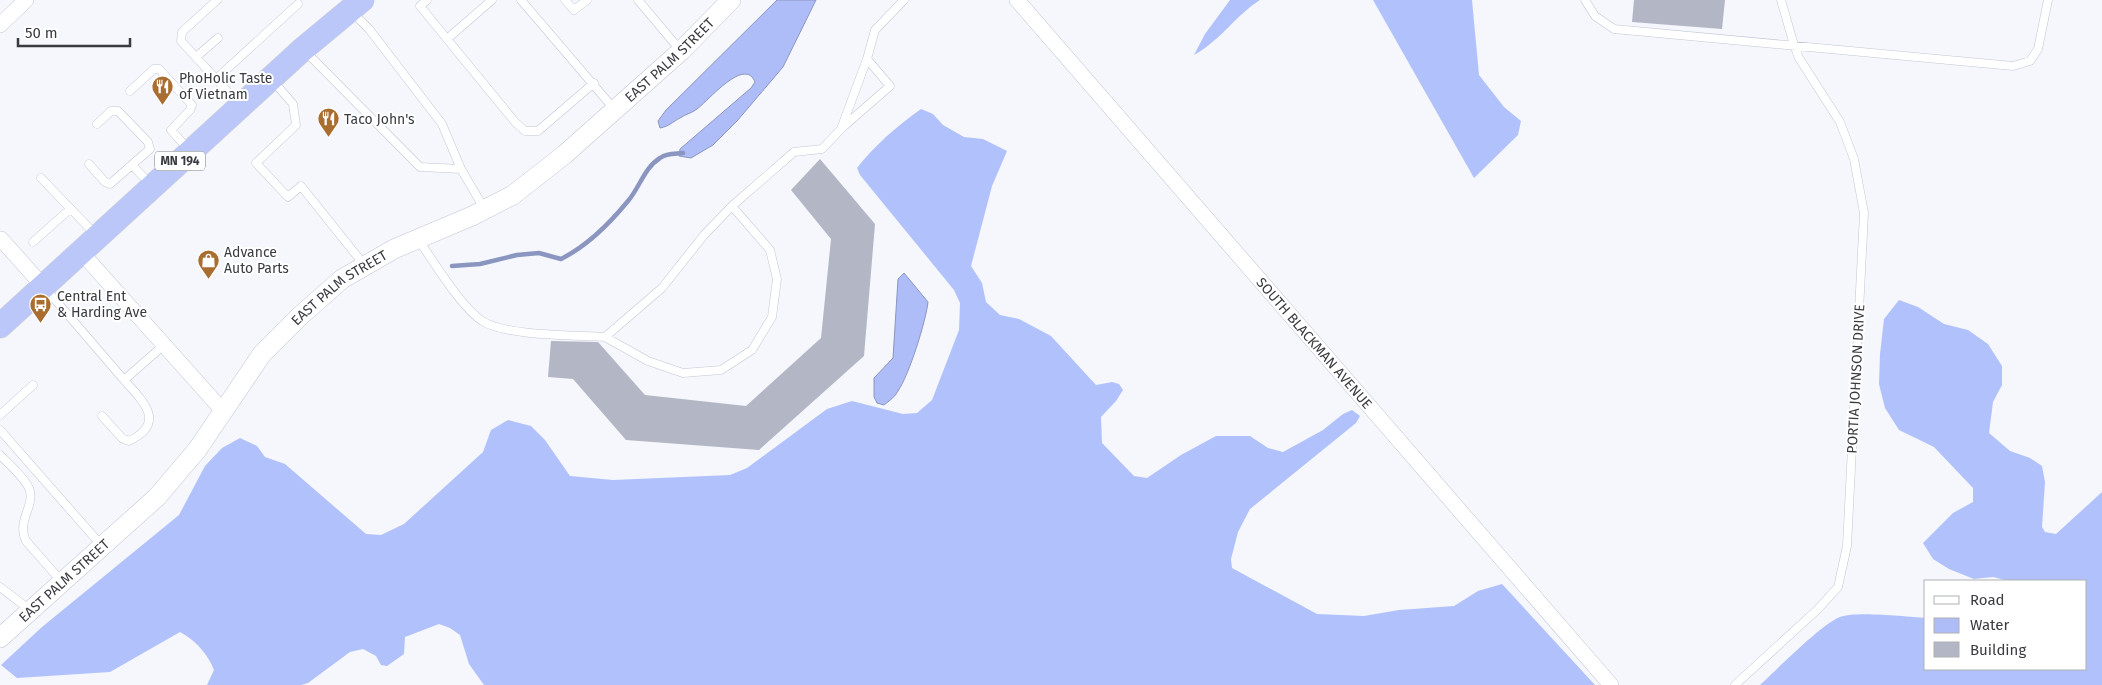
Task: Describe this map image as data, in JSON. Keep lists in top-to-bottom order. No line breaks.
{"streets":{"highway":["MN 194"],"street":["EAST PALM STREET","SOUTH BLACKMAN AVENUE"],"lane":["PORTIA JOHNSON DRIVE"]},"places":{"restaurant":["PhoHolic Taste of Vietnam","Taco John's"],"shop":["Advance Auto Parts"],"bus stop":["Central Ent & Harding Ave"]},"legend":["Road","Water","Building"],"scale_bar":"50 m"}
